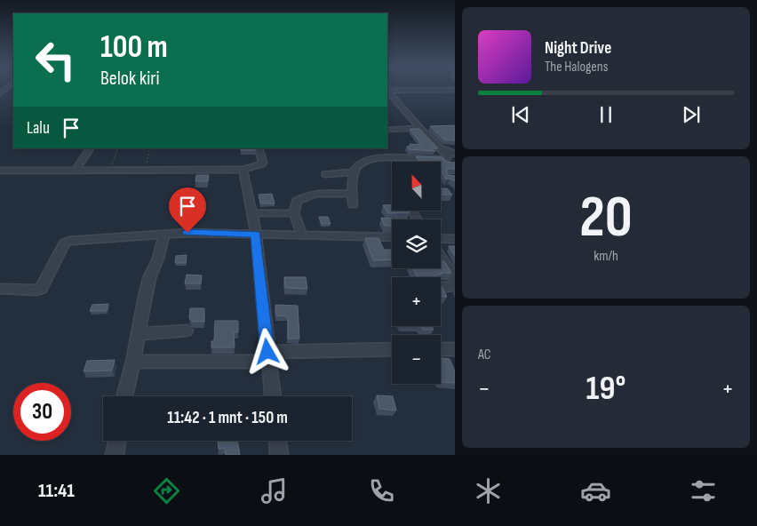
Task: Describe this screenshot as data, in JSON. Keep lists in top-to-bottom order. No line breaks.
{"north":"top","page":{"turn":["100 m","Belok kiri"],"song":["Night Drive","The Halogens"],"then":"Lalu","tile":[["20","km/h"],"AC"],"map_buttons":["+","−"],"heat":["−","19°","+"],"limit":"30","trip":"11:42 · 1 mnt · 150 m","tabs":"11:41"}}
